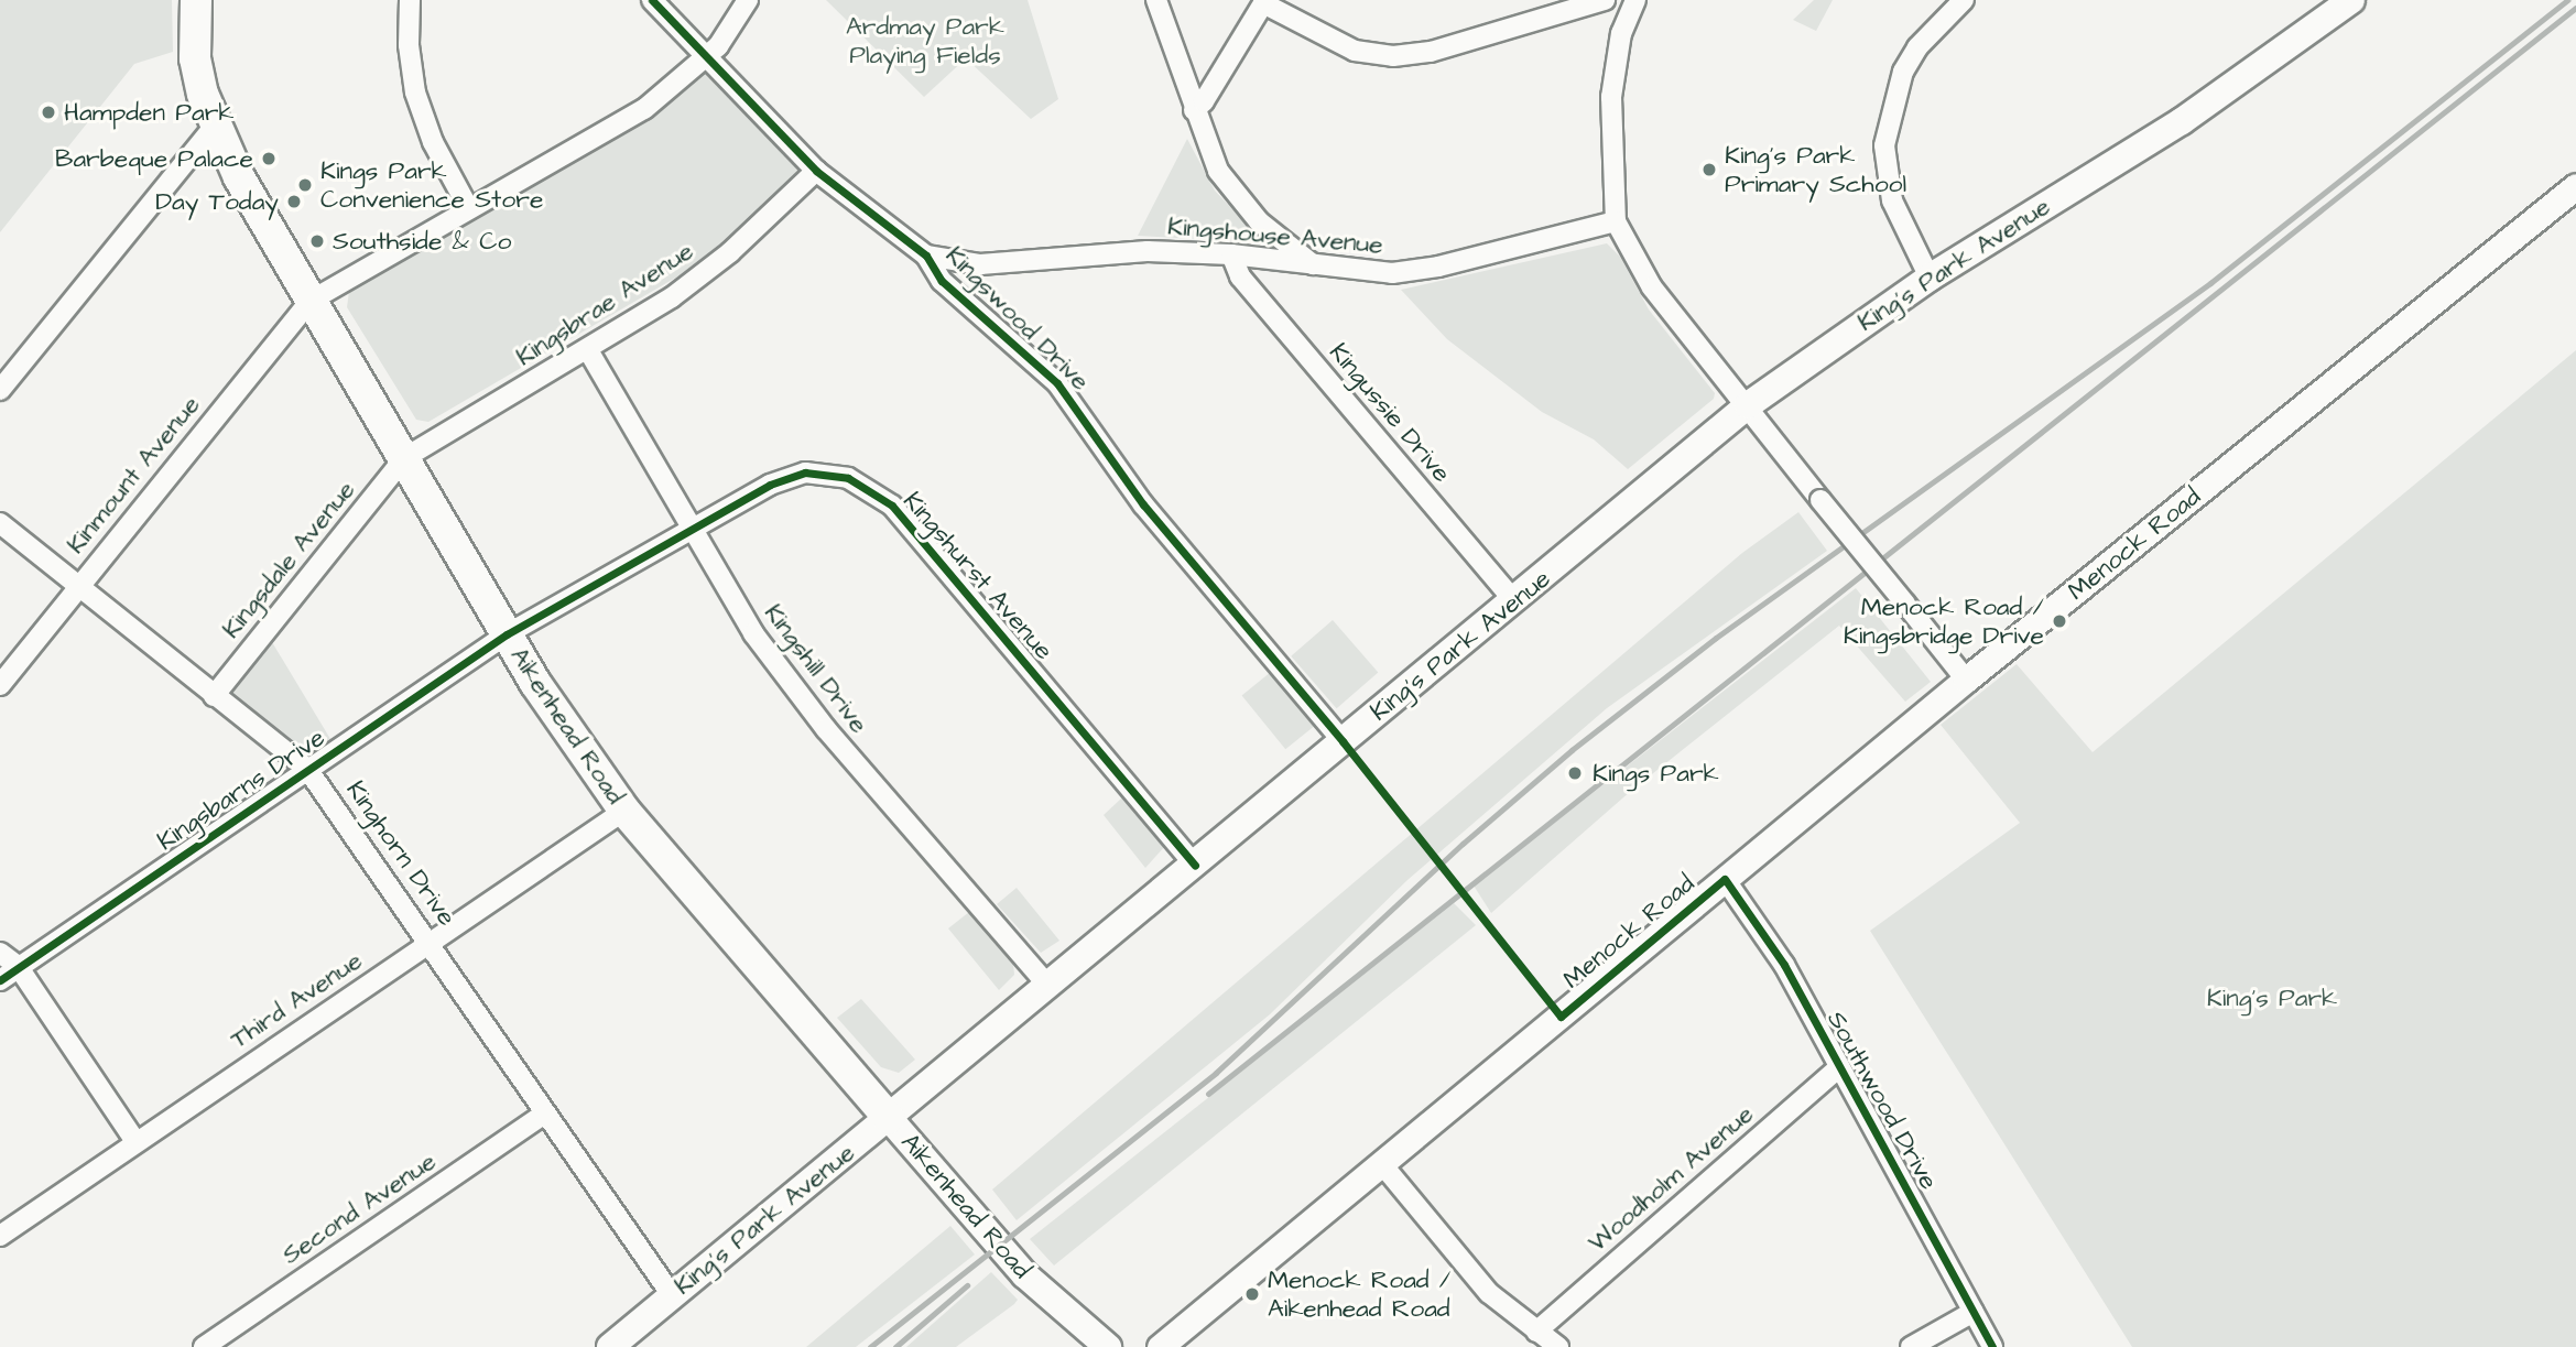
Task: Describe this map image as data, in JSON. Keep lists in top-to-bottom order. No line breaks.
{"streets":{"main road":["King's Park Avenue","Aikenhead Road"],"street":["Kingshouse Avenue","Kingsbrae Avenue","Kingswood Drive","Kingussie Drive","Kinmount Avenue","Menock Road","Kingsdale Avenue","Kingshurst Avenue","Kingshill Drive","Kingsbarns Drive","Kinghorn Drive","Third Avenue","Southwood Drive","Woodholm Avenue","Second Avenue"]},"crossings":[["Kingshouse Avenue","Kingswood Drive"],["Kingshouse Avenue","Kingussie Drive"],["King's Park Avenue","Kingswood Drive"],["King's Park Avenue","Kingussie Drive"],["King's Park Avenue","Kingshurst Avenue"],["King's Park Avenue","Kingshill Drive"],["King's Park Avenue","Aikenhead Road"],["King's Park Avenue","Kinghorn Drive"],["Kingsbrae Avenue","Kingswood Drive"],["Kingsbrae Avenue","Kingsdale Avenue"],["Kingsbrae Avenue","Kingshill Drive"],["Kingsbrae Avenue","Aikenhead Road"],["Kinmount Avenue","Aikenhead Road"],["Kinmount Avenue","Kinghorn Drive"],["Menock Road","Southwood Drive"],["Kingsdale Avenue","Aikenhead Road"],["Kingsdale Avenue","Kinghorn Drive"],["Kingshurst Avenue","Kingshill Drive"],["Kingshurst Avenue","Aikenhead Road"],["Kingshurst Avenue","Kingsbarns Drive"],["Aikenhead Road","Kingsbarns Drive"],["Aikenhead Road","Third Avenue"],["Kingsbarns Drive","Kinghorn Drive"],["Kinghorn Drive","Third Avenue"],["Kinghorn Drive","Second Avenue"],["Southwood Drive","Woodholm Avenue"]],"parks":["Ardmay Park Playing Fields","King's Park"],"places":["Hampden Park","Barbeque Palace","King's Park Primary School","Kings Park Convenience Store","Day Today","Southside & Co","Menock Road / Kingsbridge Drive","Kings Park","Menock Road / Aikenhead Road"]}
